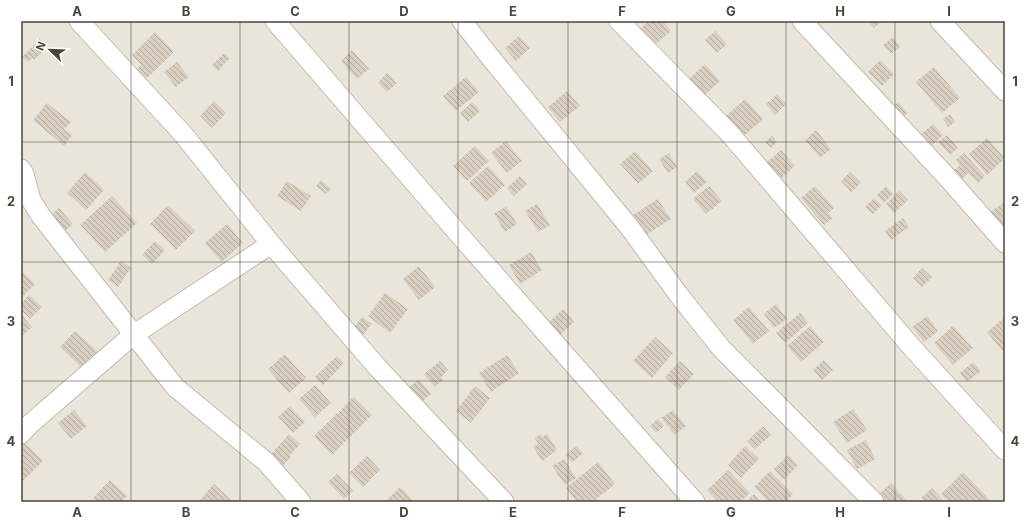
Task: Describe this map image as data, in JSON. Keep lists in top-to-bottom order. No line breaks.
{"north":"top left","grid":{"columns":["A","B","C","D","E","F","G","H","I"],"rows":["1","2","3","4"]}}
